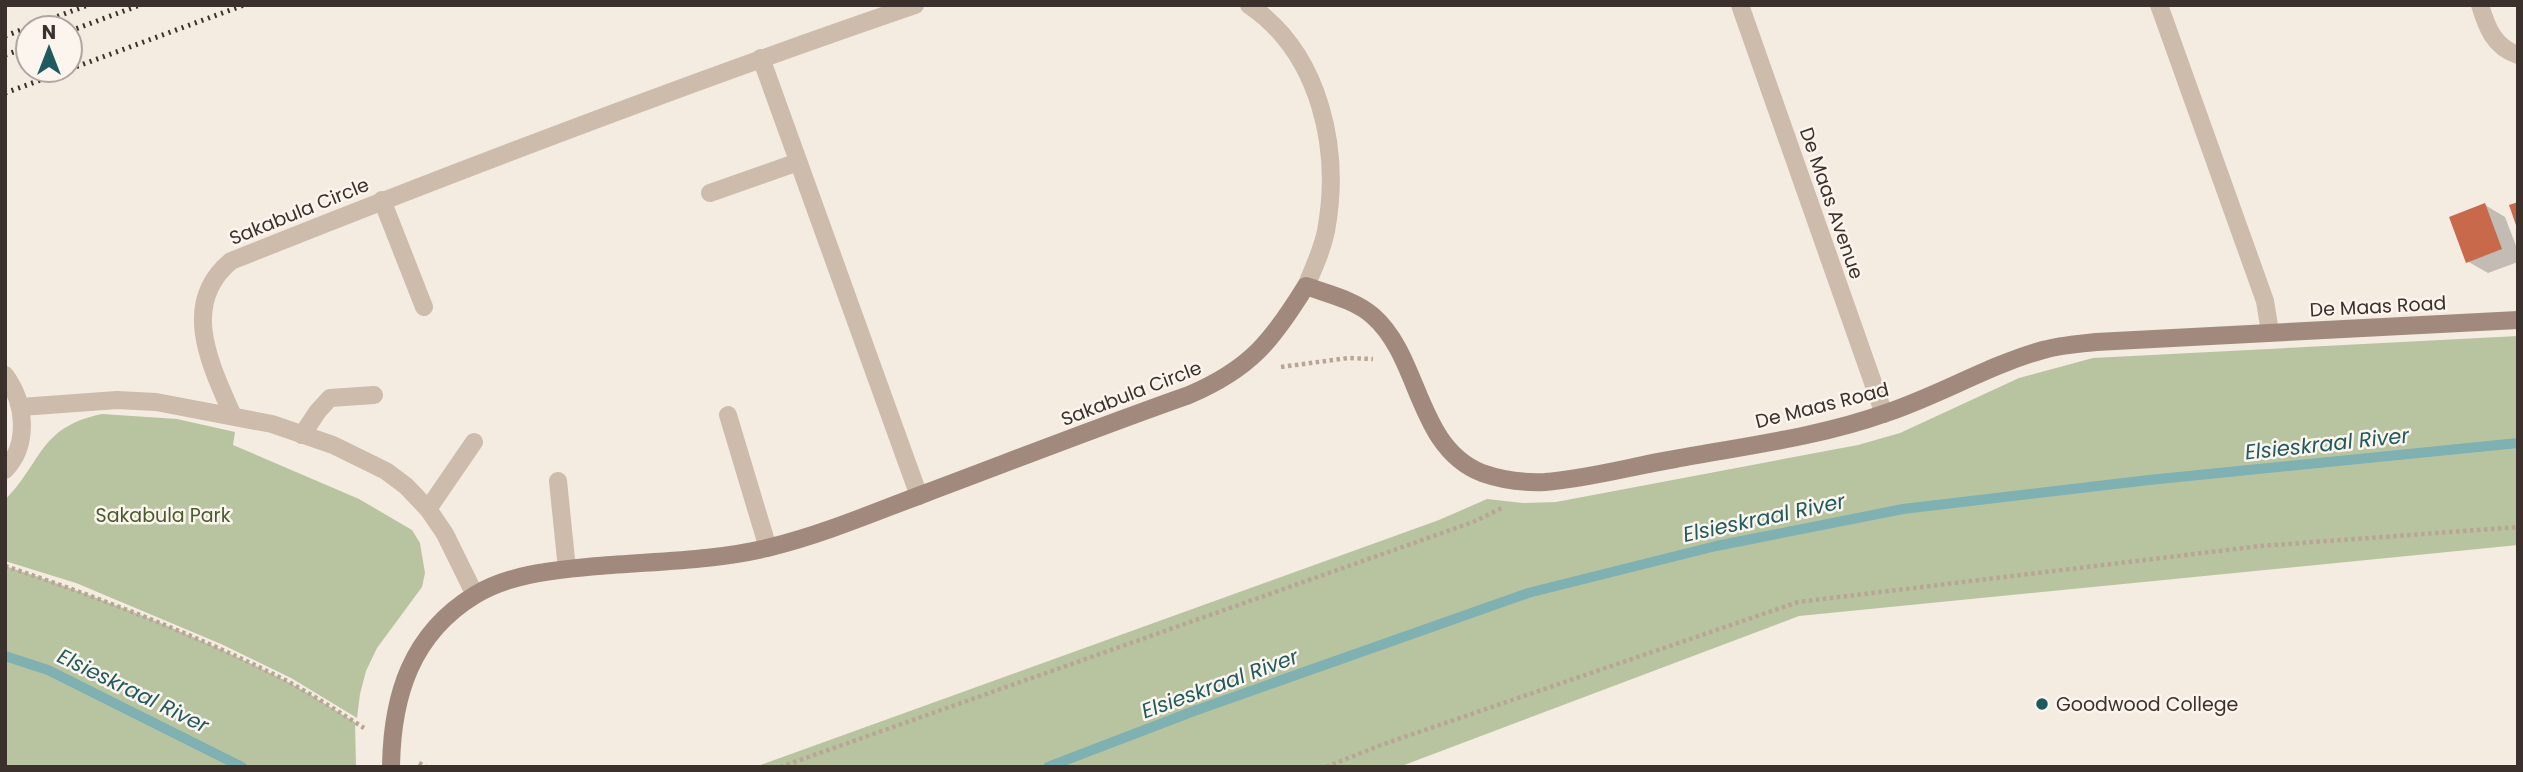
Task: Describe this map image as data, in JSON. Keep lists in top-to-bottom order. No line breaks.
{"streets":{"street":["De Maas Avenue","Sakabula Circle","De Maas Road"]},"crossings":[["De Maas Avenue","De Maas Road"],["Sakabula Circle","De Maas Road"]],"water":["Elsieskraal River"],"parks":["Sakabula Park"],"places":["Goodwood College"],"north":"top"}
